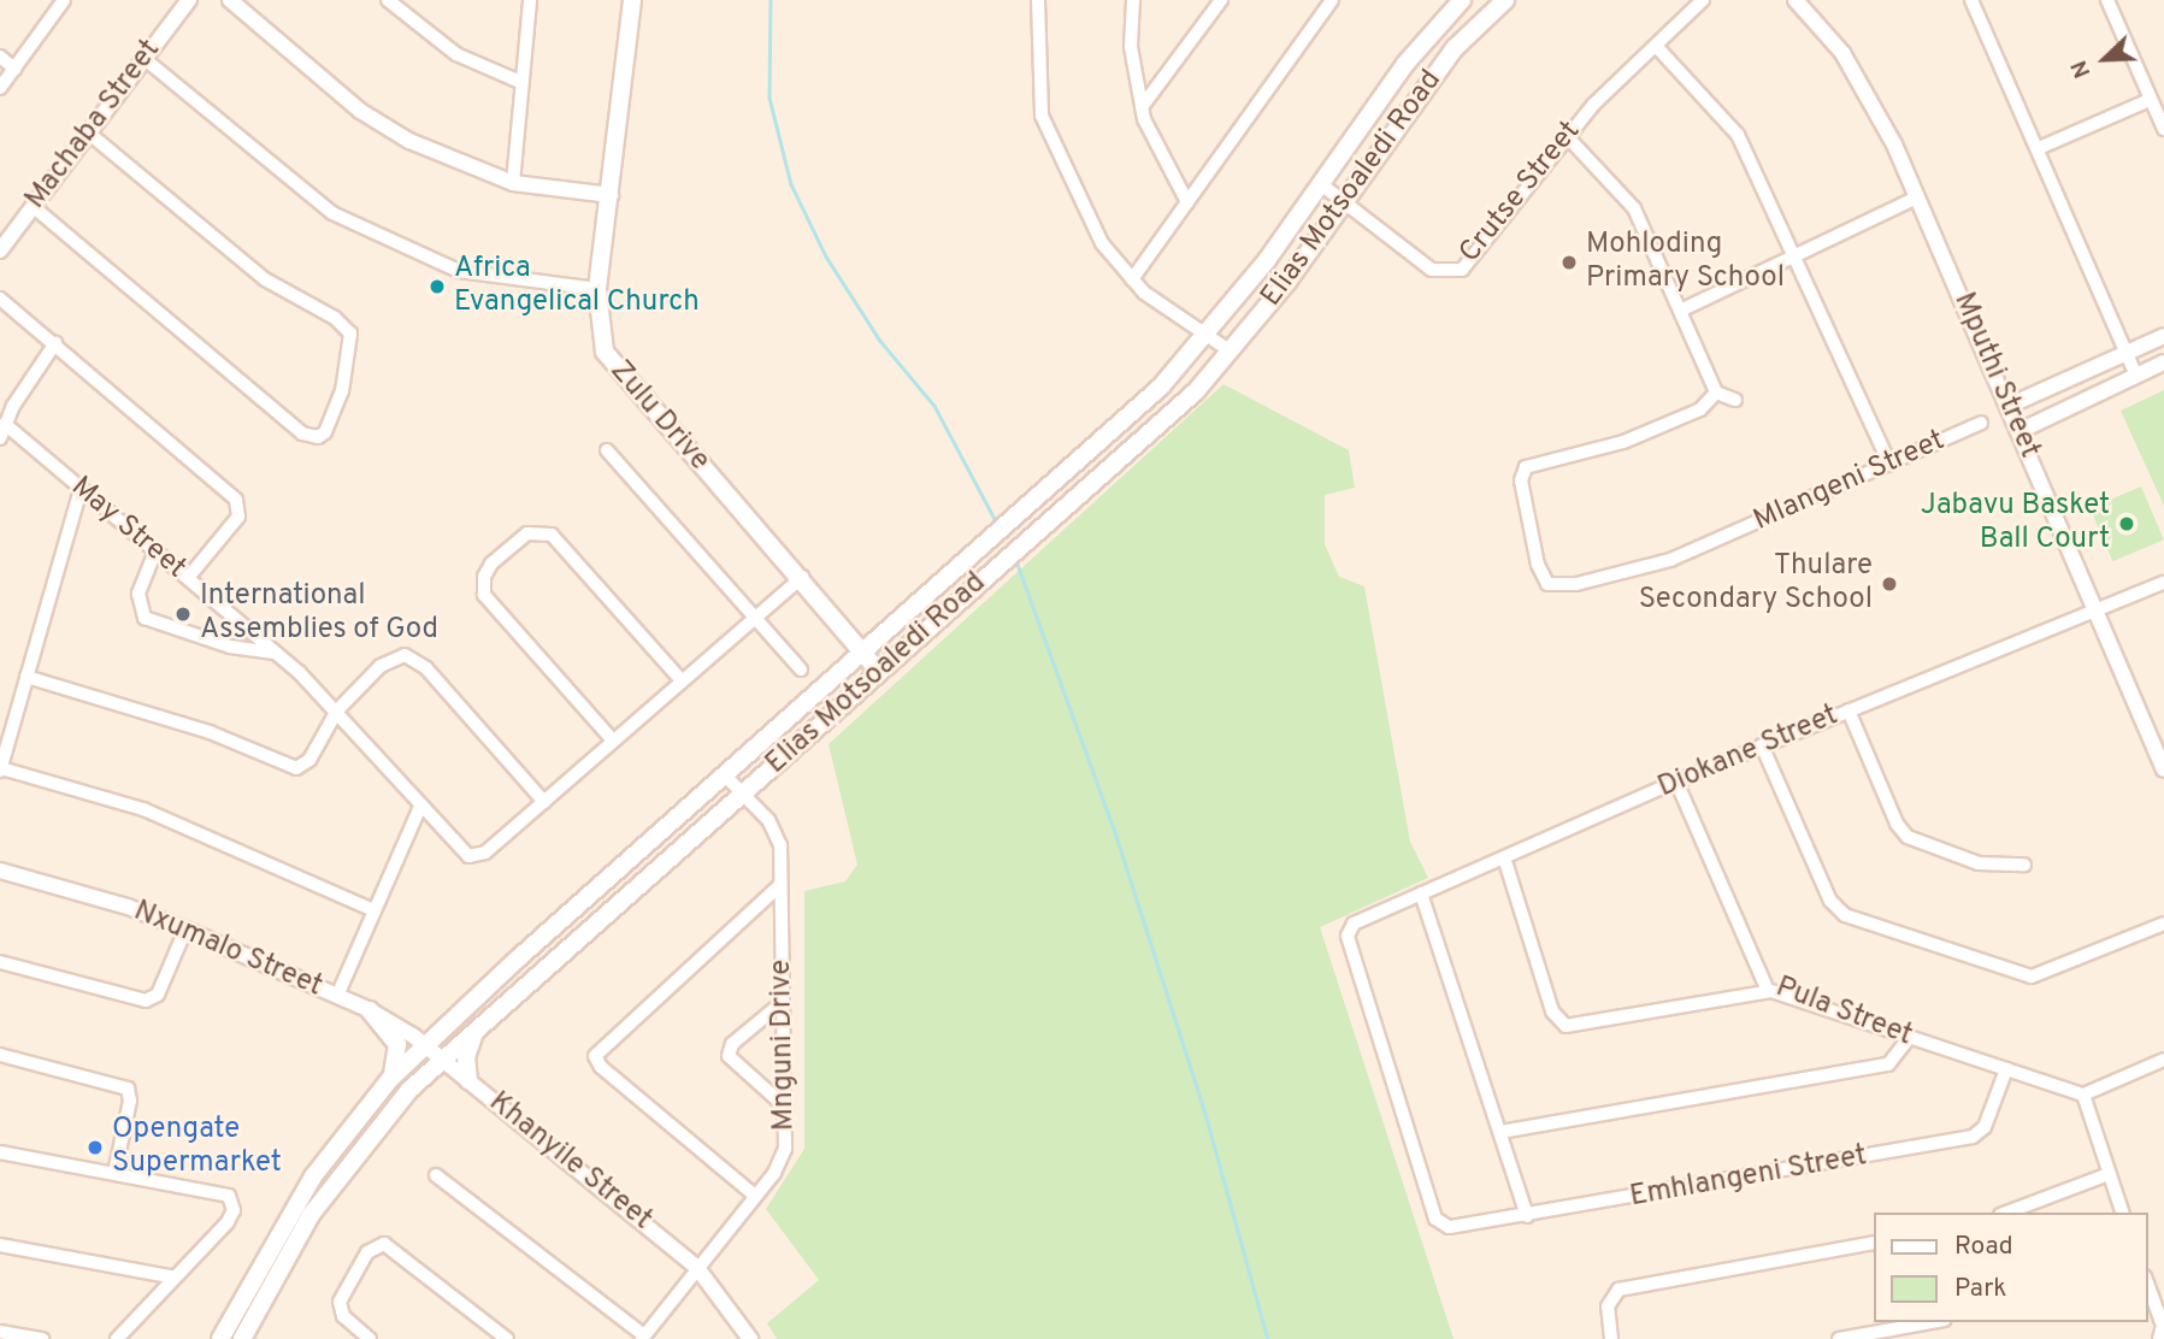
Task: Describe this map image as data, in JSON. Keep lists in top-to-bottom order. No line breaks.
{"streets":{"main road":["Elias Motsoaledi Road","Zulu Drive"],"street":["Machaba Street","Crutse Street","Mputhi Street","Mlangeni Street","May Street","Diokane Street","Nxumalo Street","Pula Street","Mnguni Drive","Khanyile Street","Emhlangeni Street"]},"crossings":[["Elias Motsoaledi Road","Crutse Street"],["Elias Motsoaledi Road","Zulu Drive"],["Elias Motsoaledi Road","Nxumalo Street"],["Elias Motsoaledi Road","Mnguni Drive"],["Elias Motsoaledi Road","Khanyile Street"],["Mputhi Street","Diokane Street"],["Diokane Street","Pula Street"],["Diokane Street","Emhlangeni Street"],["Nxumalo Street","Khanyile Street"],["Pula Street","Emhlangeni Street"],["Mnguni Drive","Khanyile Street"]],"places":["Mohloding Primary School","Africa Evangelical Church","Jabavu Basket Ball Court","Thulare Secondary School","International Assemblies of God","Opengate Supermarket"],"legend":["Road","Park"],"north":"bottom left"}
